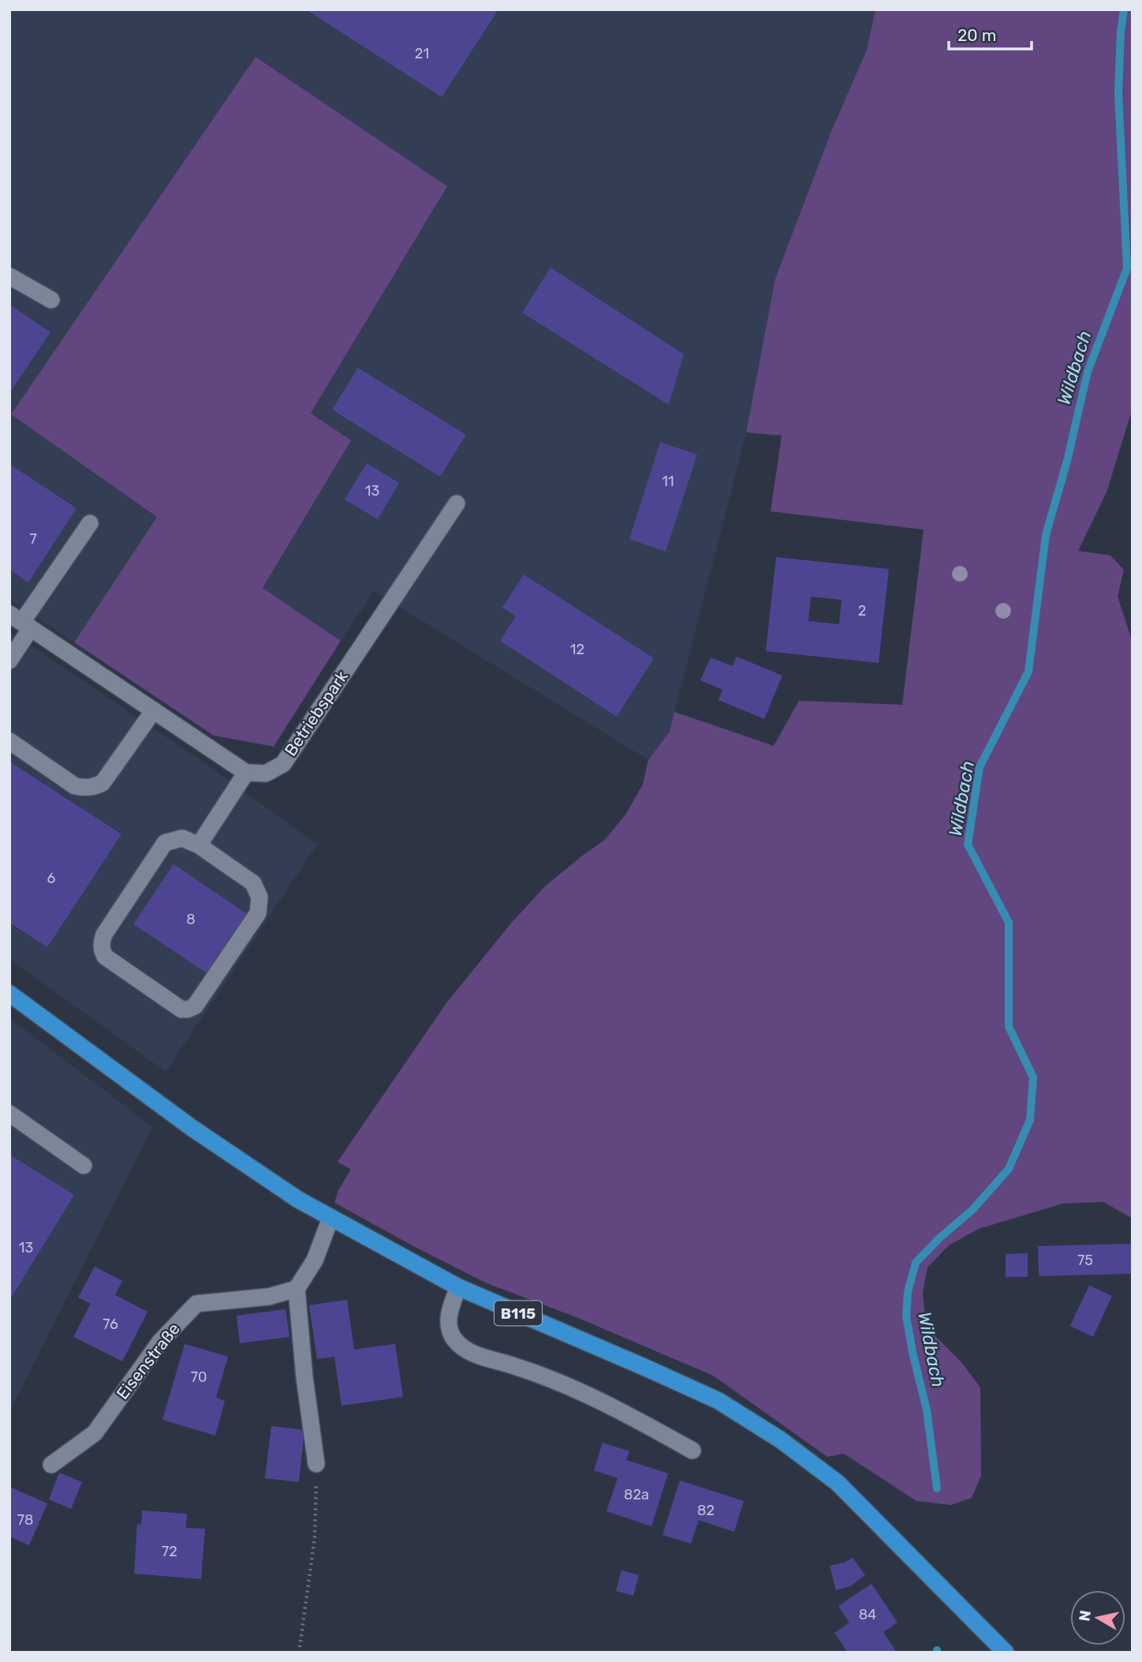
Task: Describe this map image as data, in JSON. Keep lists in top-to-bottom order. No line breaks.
{"streets":{"main road":["B115"],"street":["Betriebspark","Eisenstraße"]},"water":["Wildbach"],"house_numbers":["21","11","13","7","2","12","6","8","13","75","76","70","82a","82","78","72","84"],"scale_bar":"20 m","north":"left"}
